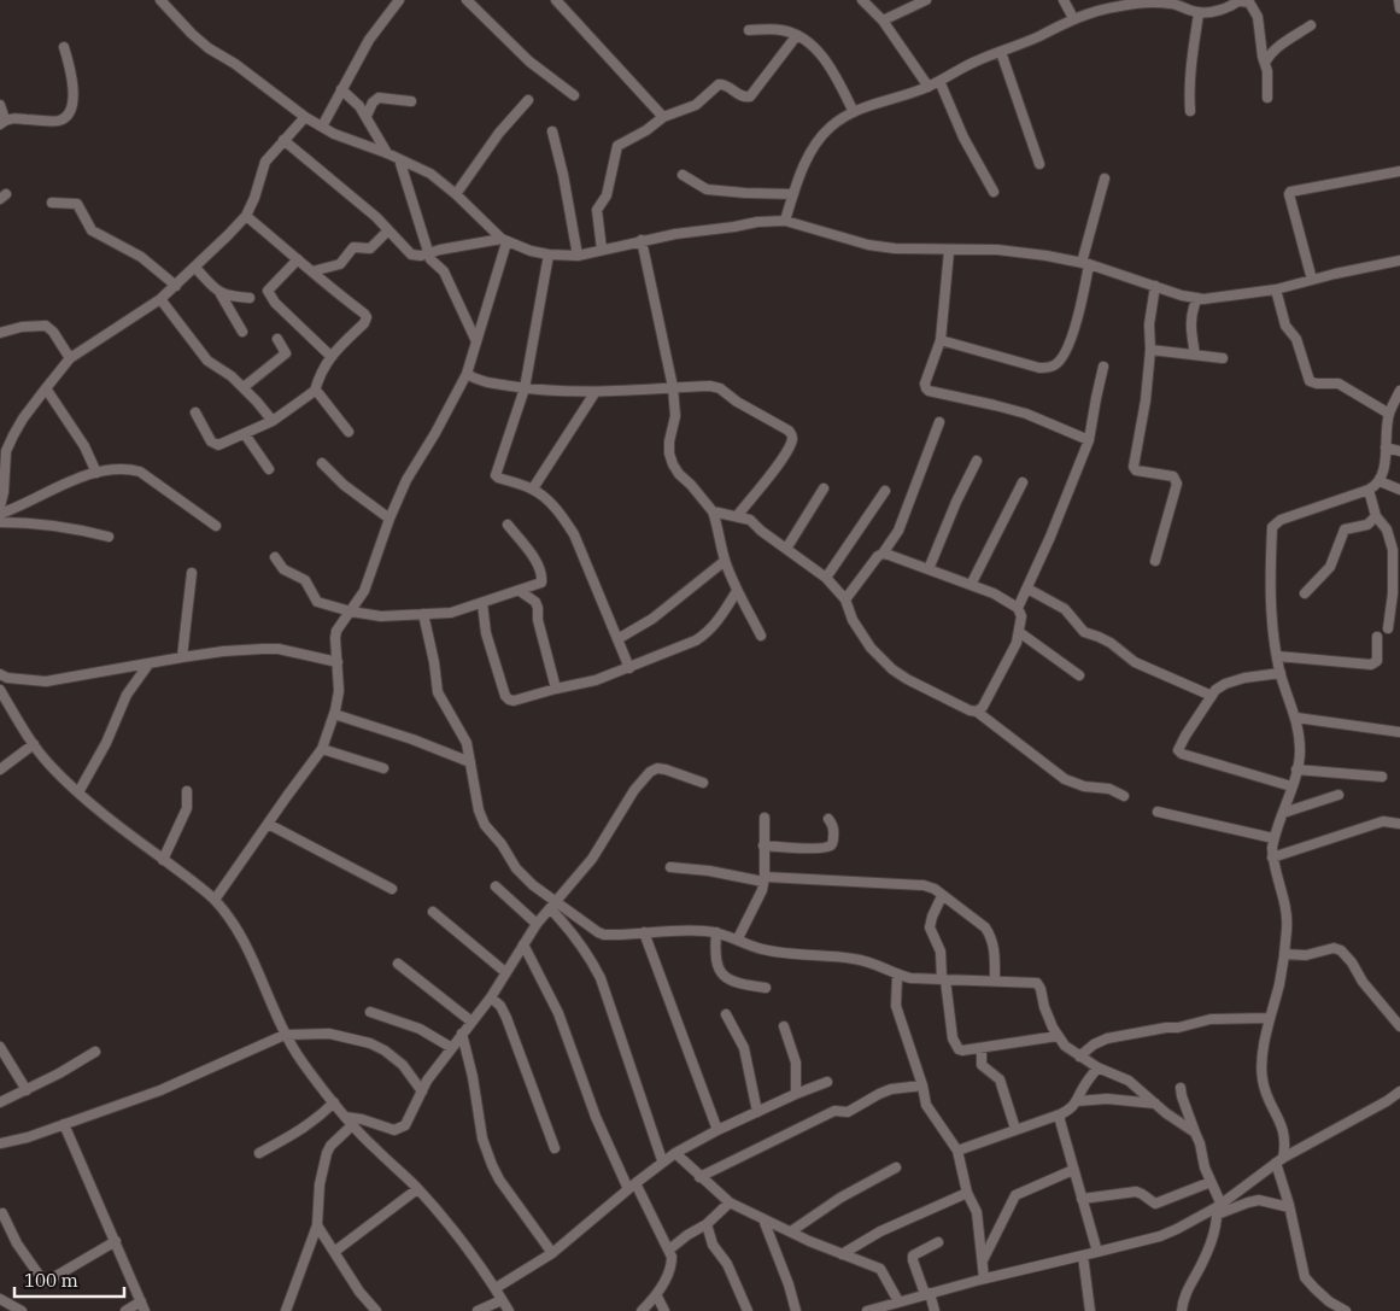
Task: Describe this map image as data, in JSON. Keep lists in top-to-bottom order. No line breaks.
{"scale_bar":"100 m"}
